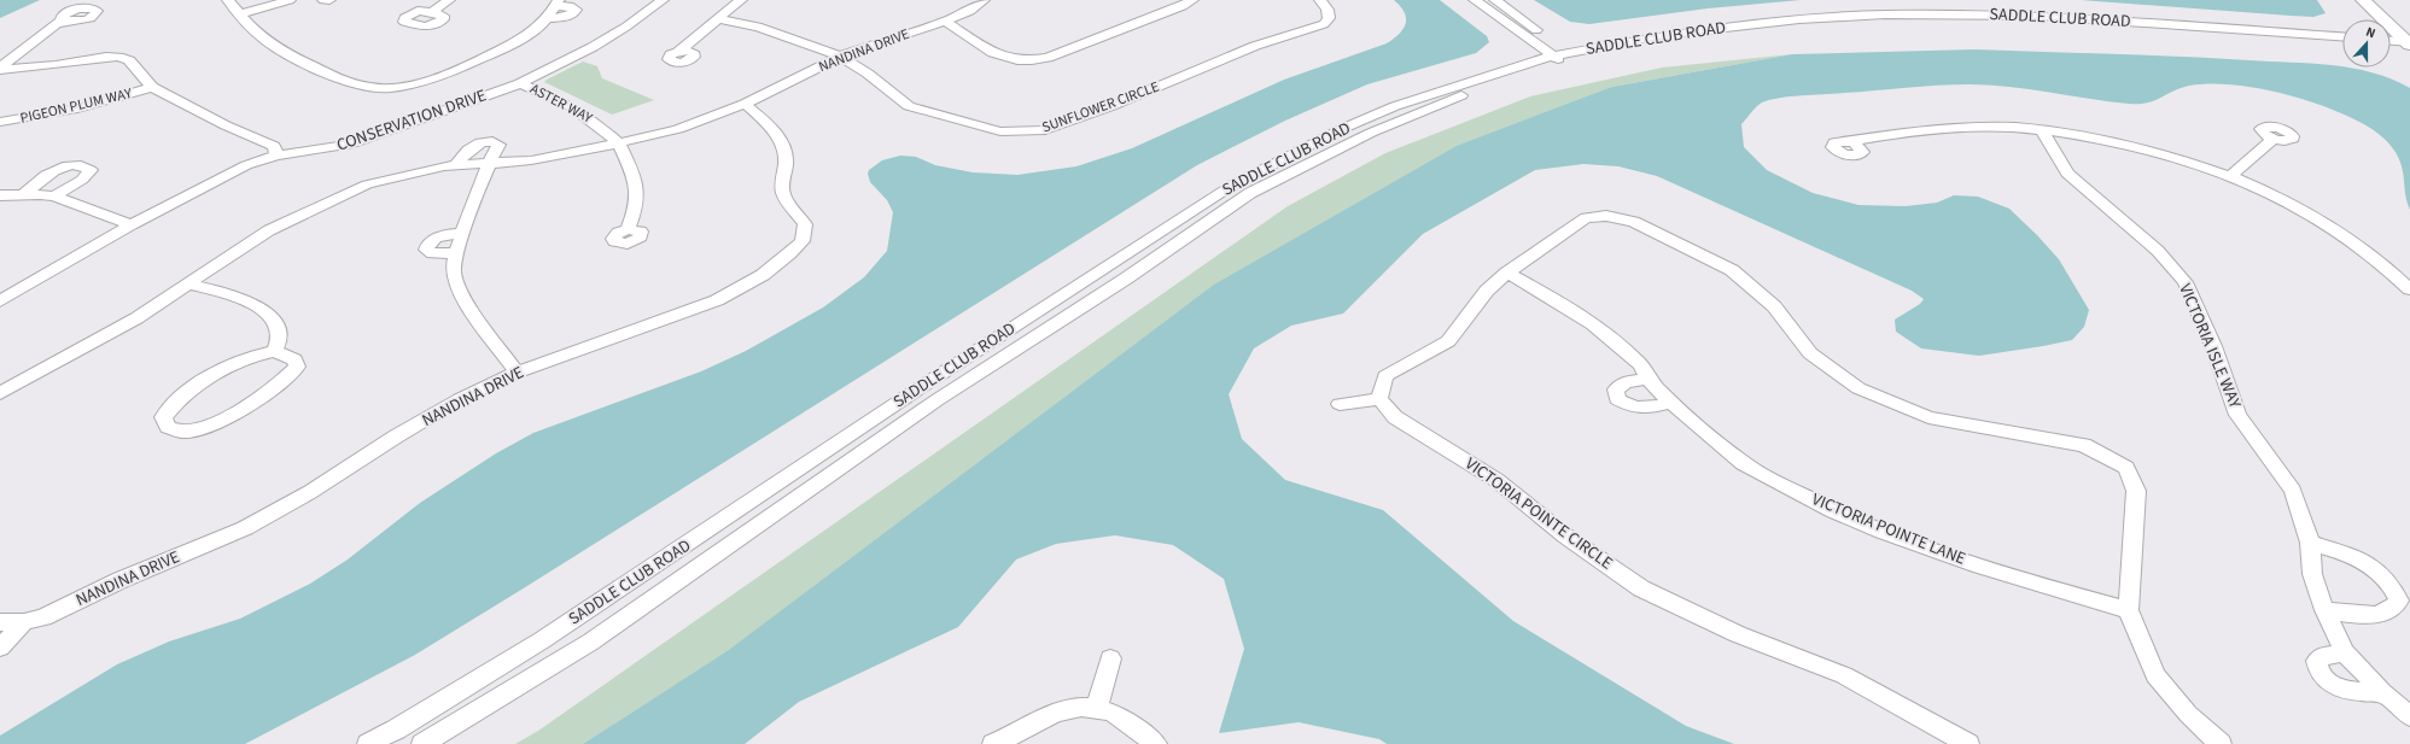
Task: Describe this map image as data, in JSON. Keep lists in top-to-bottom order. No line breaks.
{"streets":{"street":["SADDLE CLUB ROAD","NANDINA DRIVE","ASTER WAY","PIGEON PLUM WAY","SUNFLOWER CIRCLE","CONSERVATION DRIVE","VICTORIA ISLE WAY","VICTORIA POINTE CIRCLE","VICTORIA POINTE LANE"]},"crossings":[["NANDINA DRIVE","ASTER WAY"],["NANDINA DRIVE","SUNFLOWER CIRCLE"],["ASTER WAY","CONSERVATION DRIVE"]],"north":"top"}
